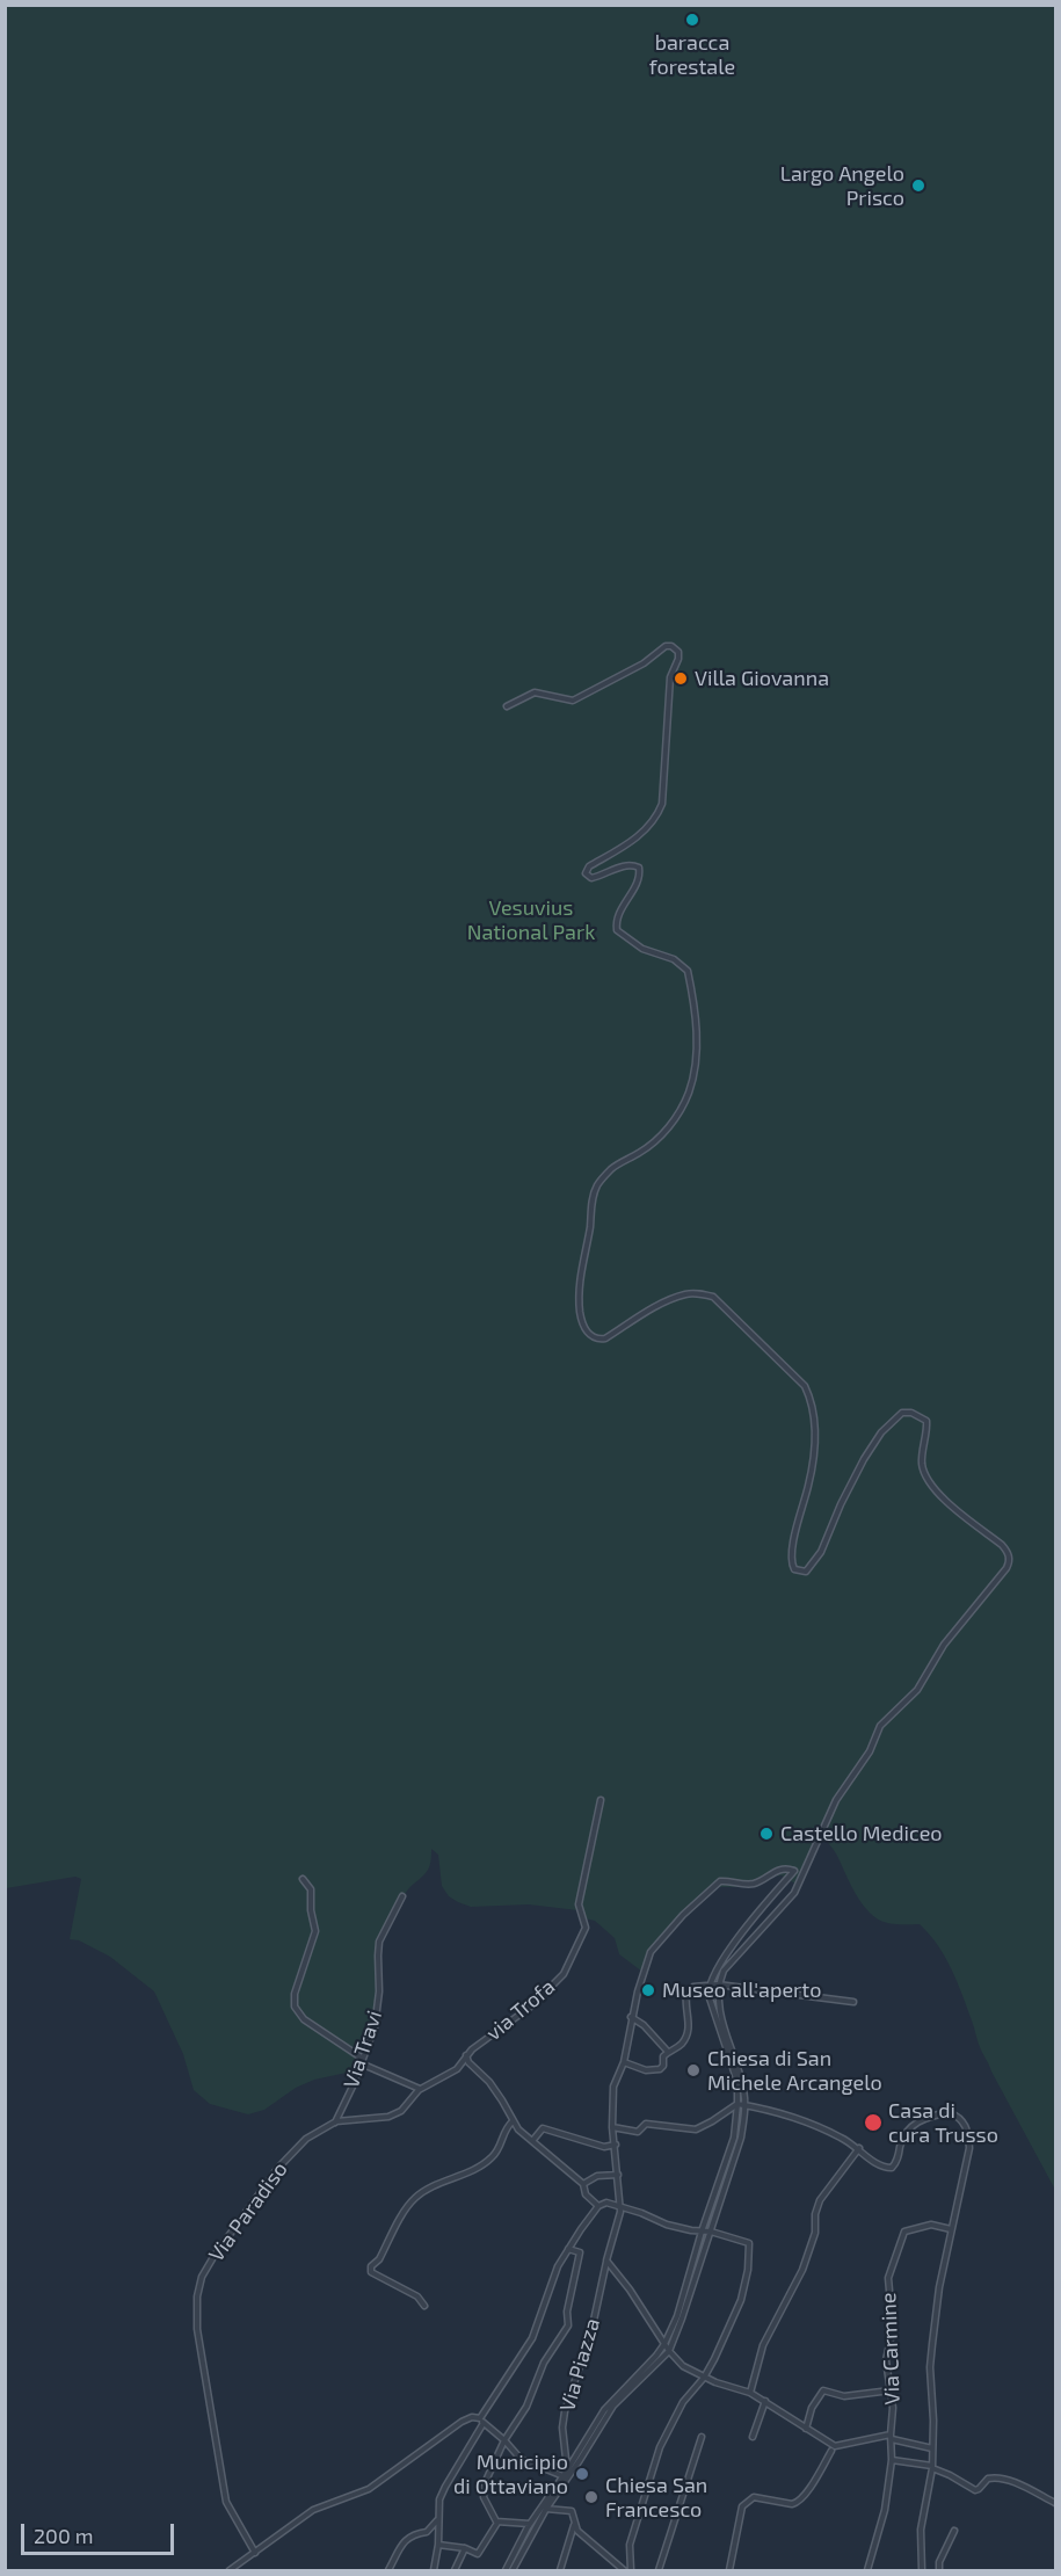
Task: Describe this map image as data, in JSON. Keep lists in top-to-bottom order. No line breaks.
{"streets":{"street":["via Trofa","Via Travi","Via Paradiso","Via Carmine","Via Piazza"]},"crossings":[["via Trofa","Via Paradiso"],["Via Travi","Via Paradiso"]],"parks":["Vesuvius National Park"],"places":["baracca forestale","Largo Angelo Prisco","Villa Giovanna","Castello Mediceo","Museo all'aperto","Chiesa di San Michele Arcangelo","Casa di cura Trusso","Municipio di Ottaviano","Chiesa San Francesco"],"scale_bar":"200 m"}
